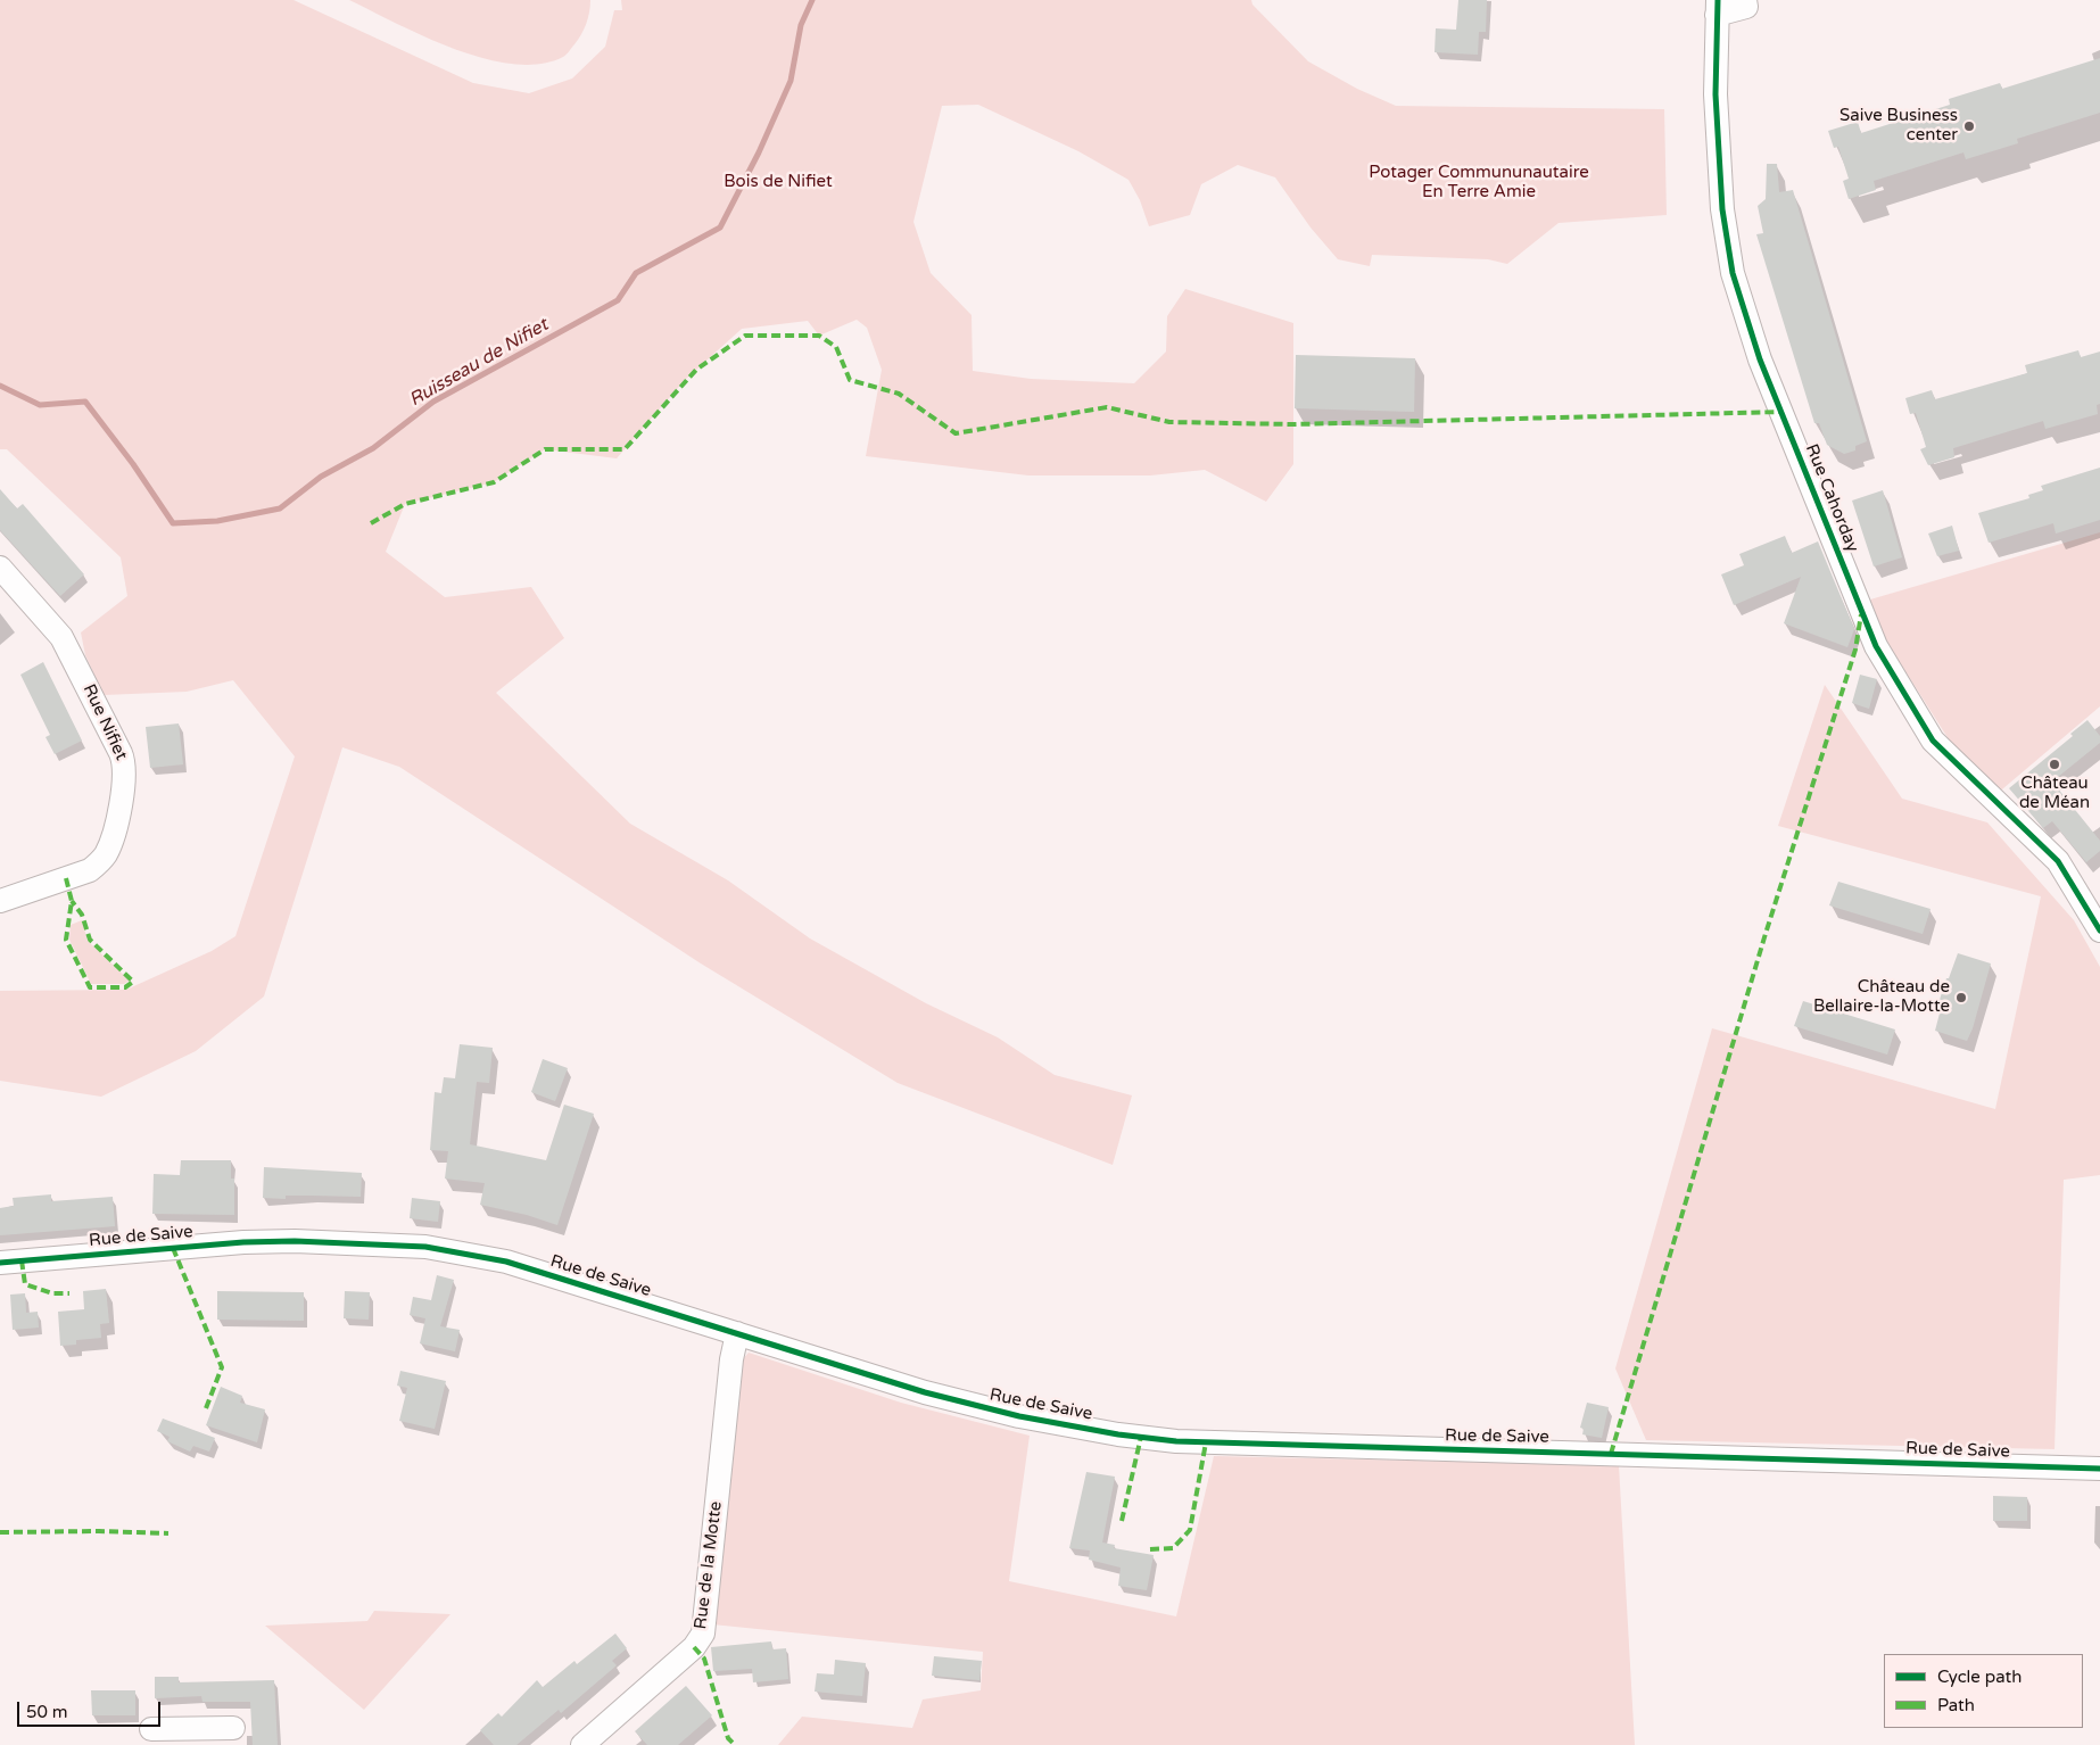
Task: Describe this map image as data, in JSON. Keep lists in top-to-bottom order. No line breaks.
{"streets":{"street":["Rue Cahorday","Rue Nifiet","Rue de Saive","Rue de la Motte"]},"crossings":[["Rue de Saive","Rue de la Motte"]],"water":["Ruisseau de Nifiet"],"parks":["Potager Commununautaire En Terre Amie","Bois de Nifiet"],"places":["Saive Business center","Château de Méan","Château de Bellaire-la-Motte"],"legend":["Cycle path","Path"],"scale_bar":"50 m"}
